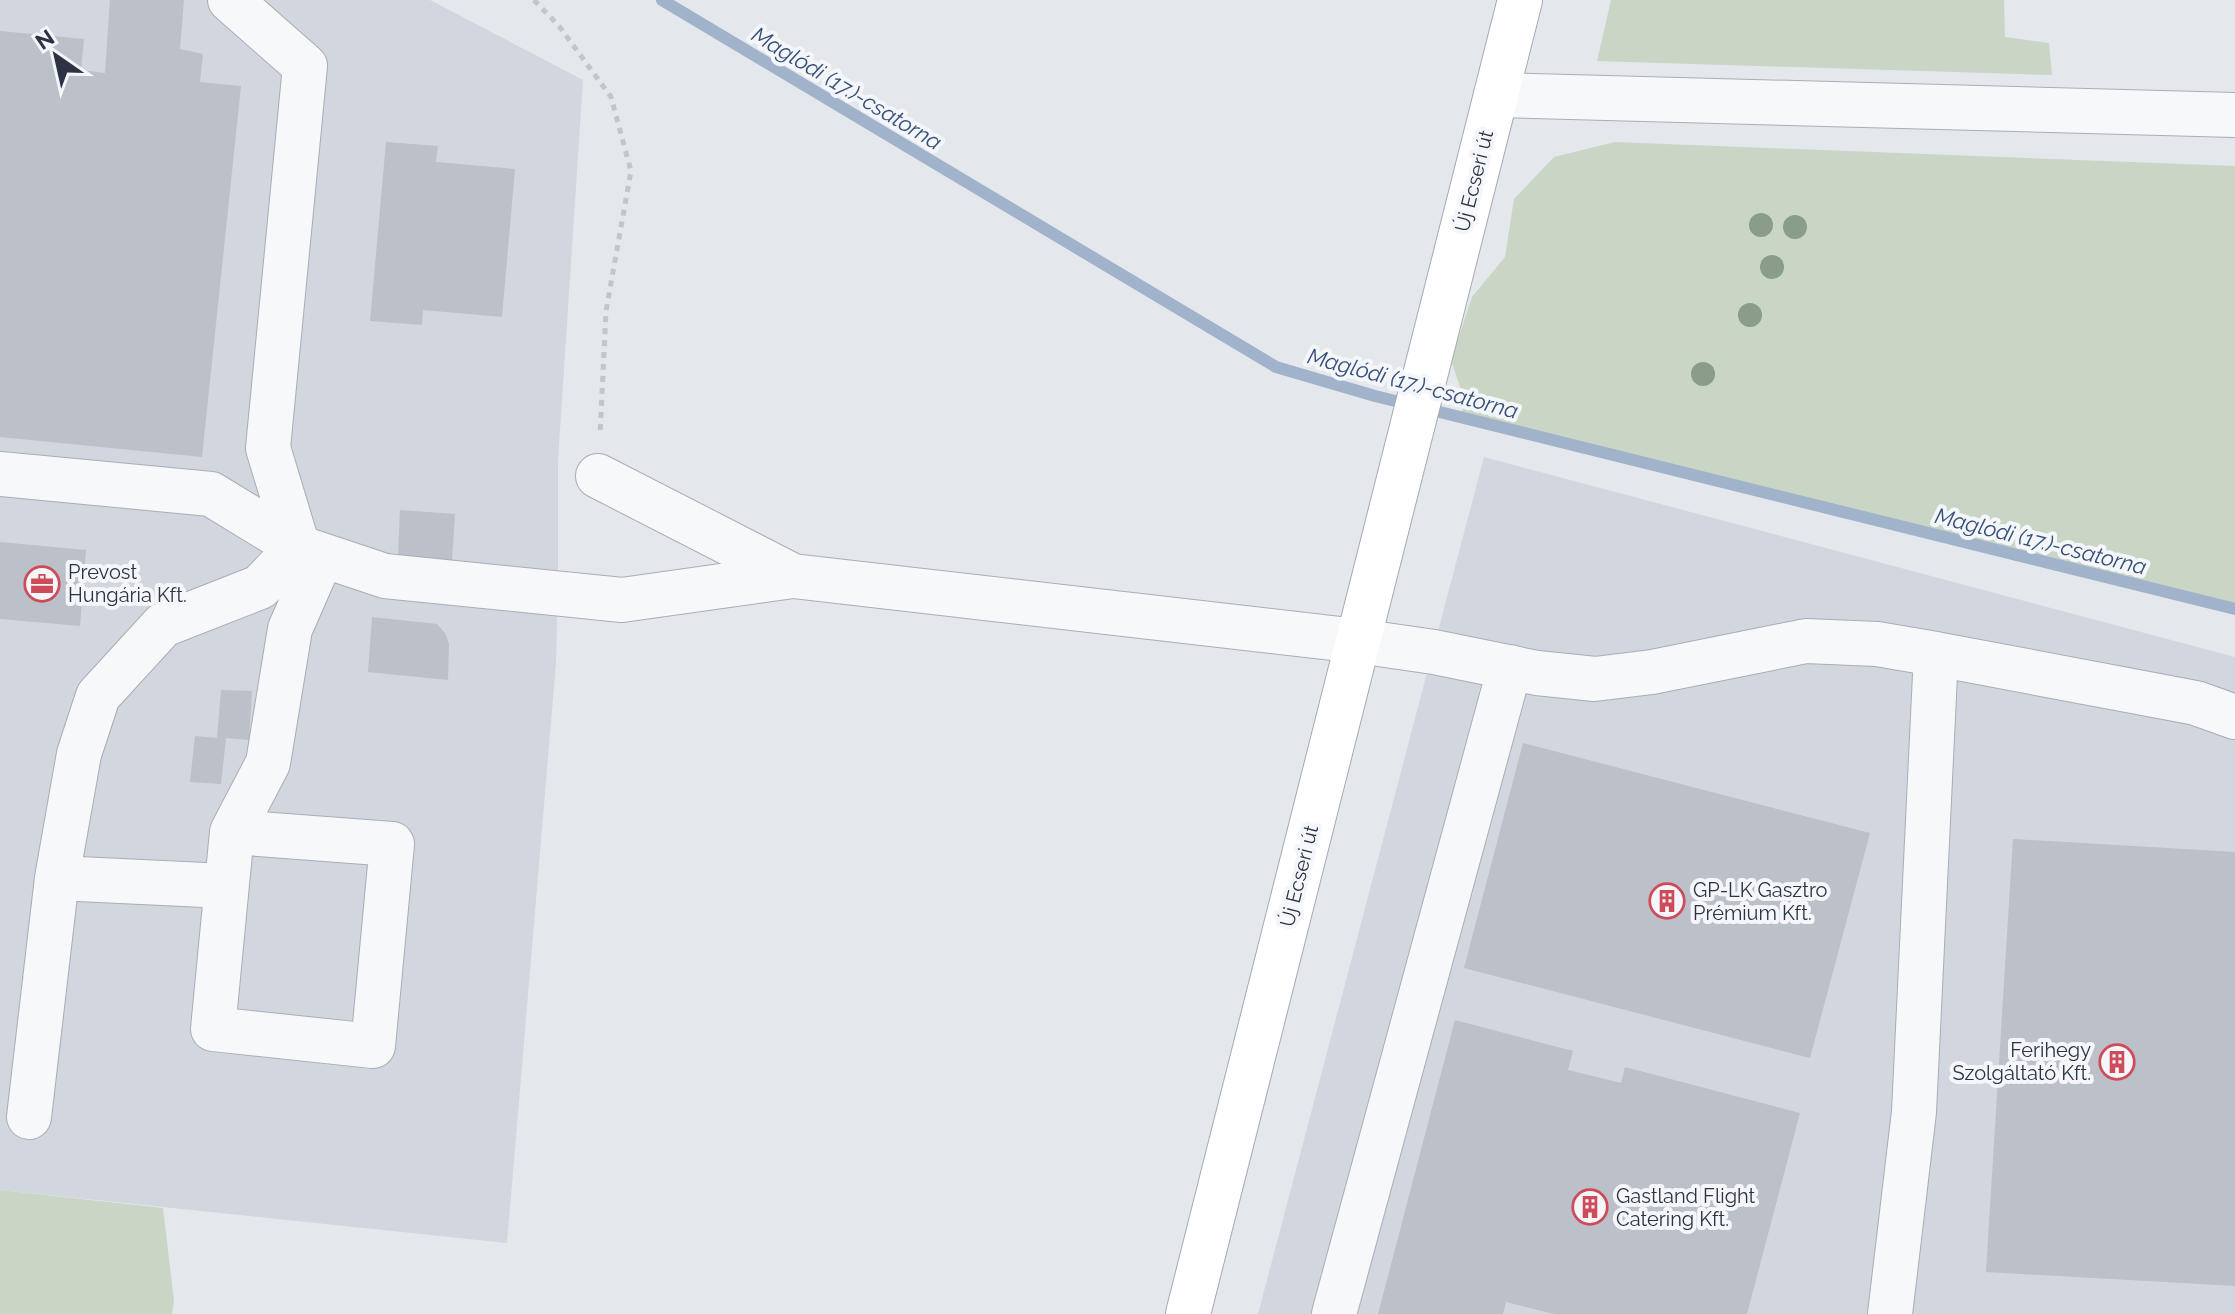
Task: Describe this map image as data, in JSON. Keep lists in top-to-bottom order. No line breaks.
{"streets":{"main road":["Új Ecseri út"]},"water":["Maglódi (17.)-csatorna"],"places":{"office":["Prevost Hungária Kft."],"building":["GP-LK Gasztro Prémium Kft.","Ferihegy Szolgáltató Kft.","Gastland Flight Catering Kft."]},"north":"top left"}
